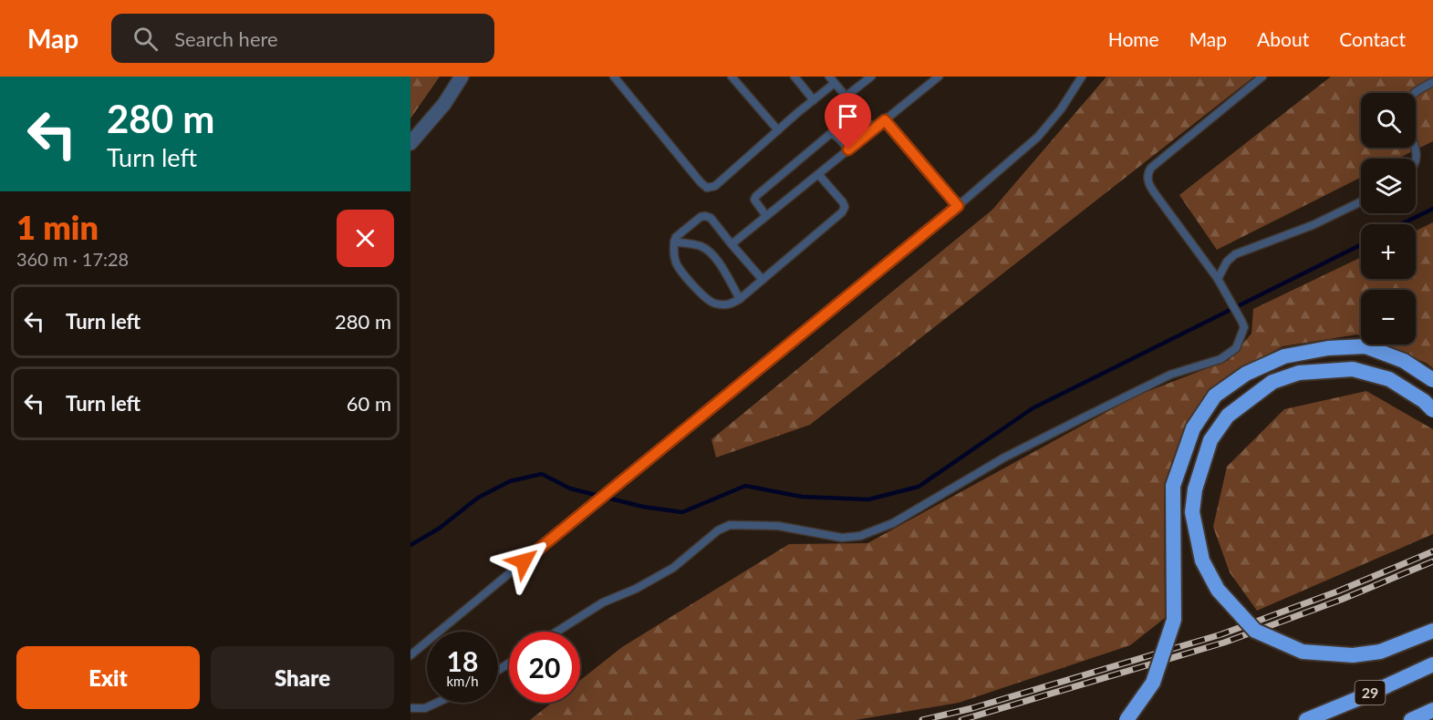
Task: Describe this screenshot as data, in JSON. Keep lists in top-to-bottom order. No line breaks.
{"streets":{"highway":["29"]},"page":{"header":"Map","search":"Search here","nav":["Home","Map","About","Contact"],"turn":["280 m","Turn left"],"map_buttons":["+","−"],"heading":["1 min","360 m · 17:28"],"list":[{"name":"Turn left","value":"280 m"},{"name":"Turn left","value":"60 m"}],"speed":"18 km/h","limit":"20","buttons":["Exit","Share"]}}
